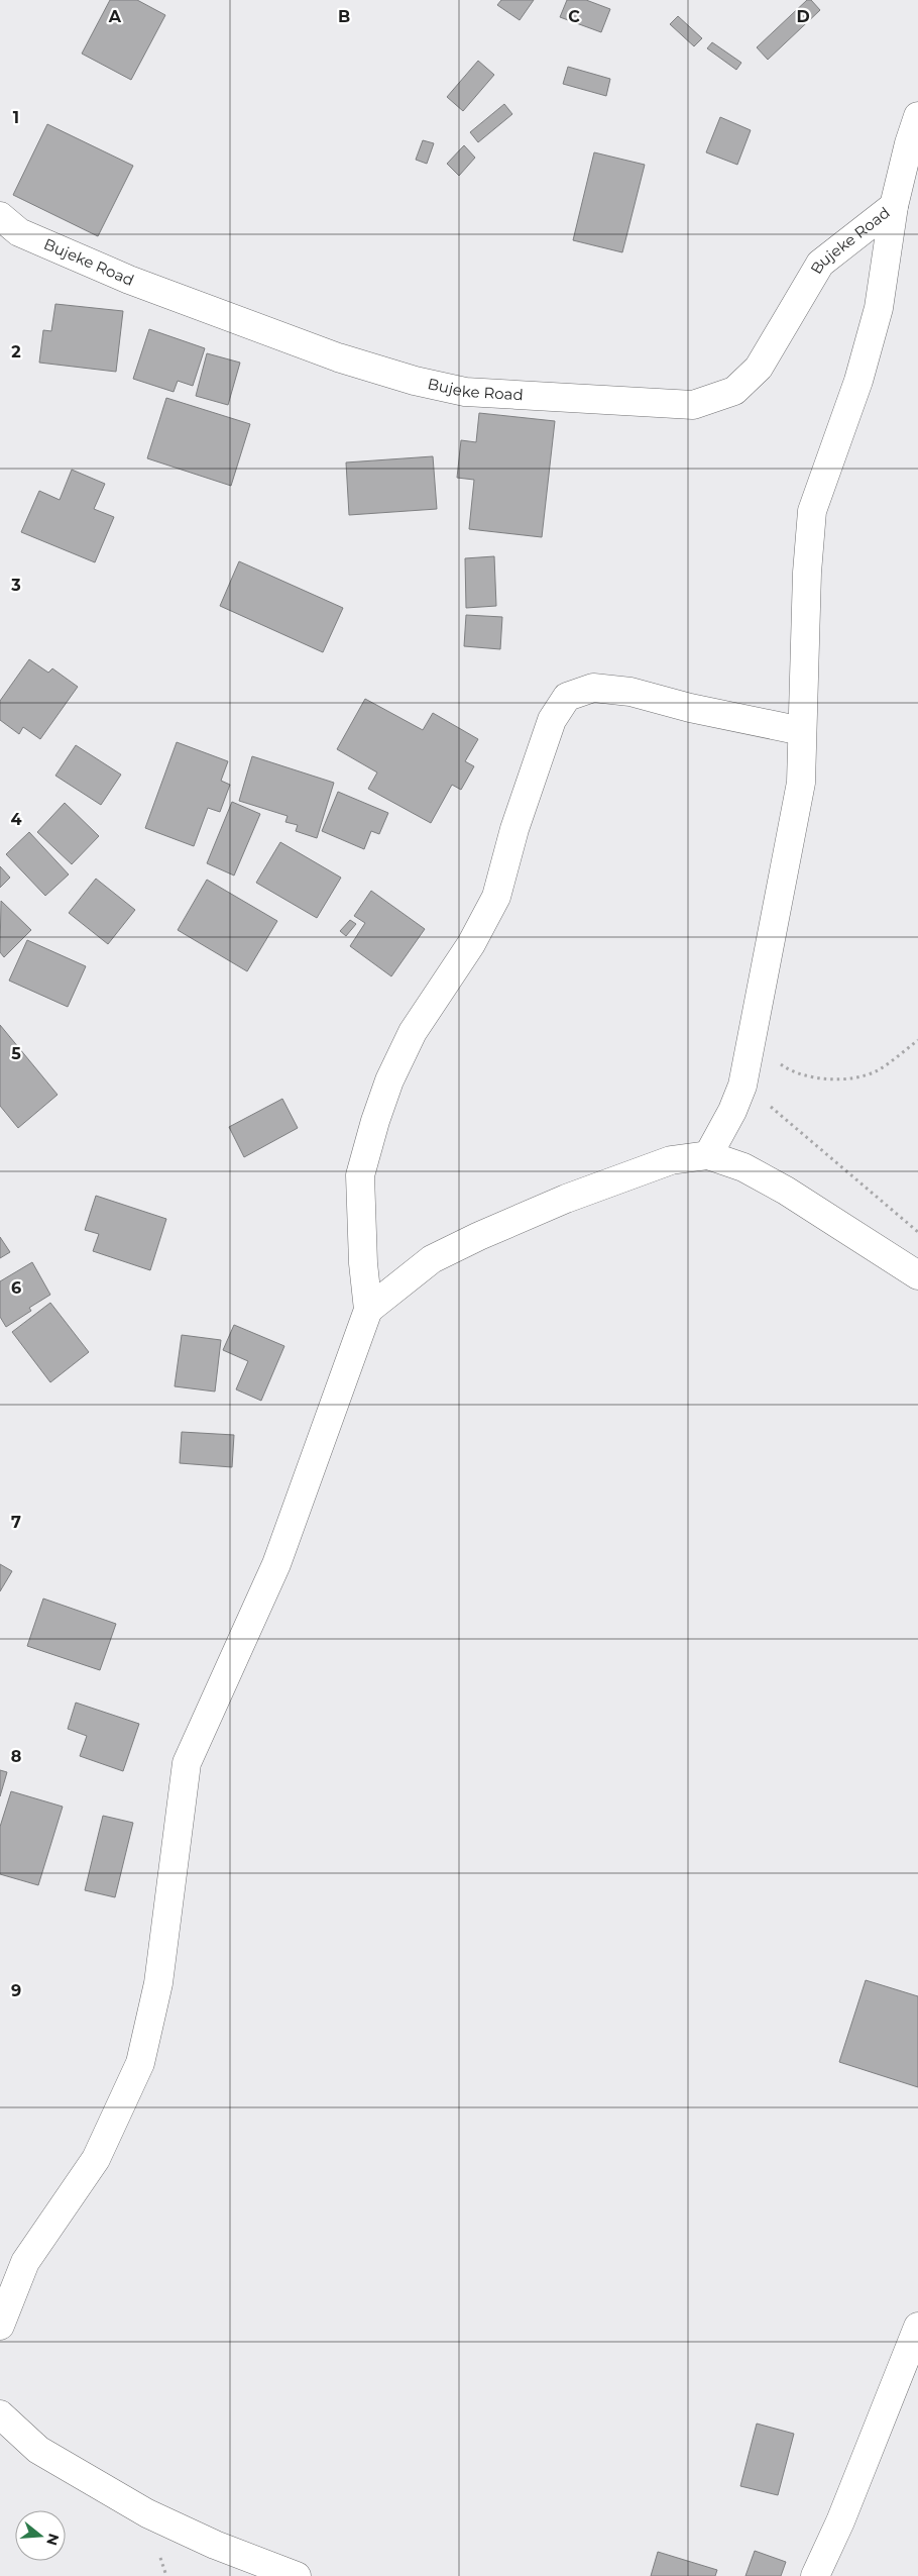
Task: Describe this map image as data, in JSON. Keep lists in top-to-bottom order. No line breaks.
{"streets":{"street":["Bujeke Road"]},"north":"right","grid":{"columns":["A","B","C","D"],"rows":["1","2","3","4","5","6","7","8","9"]}}
